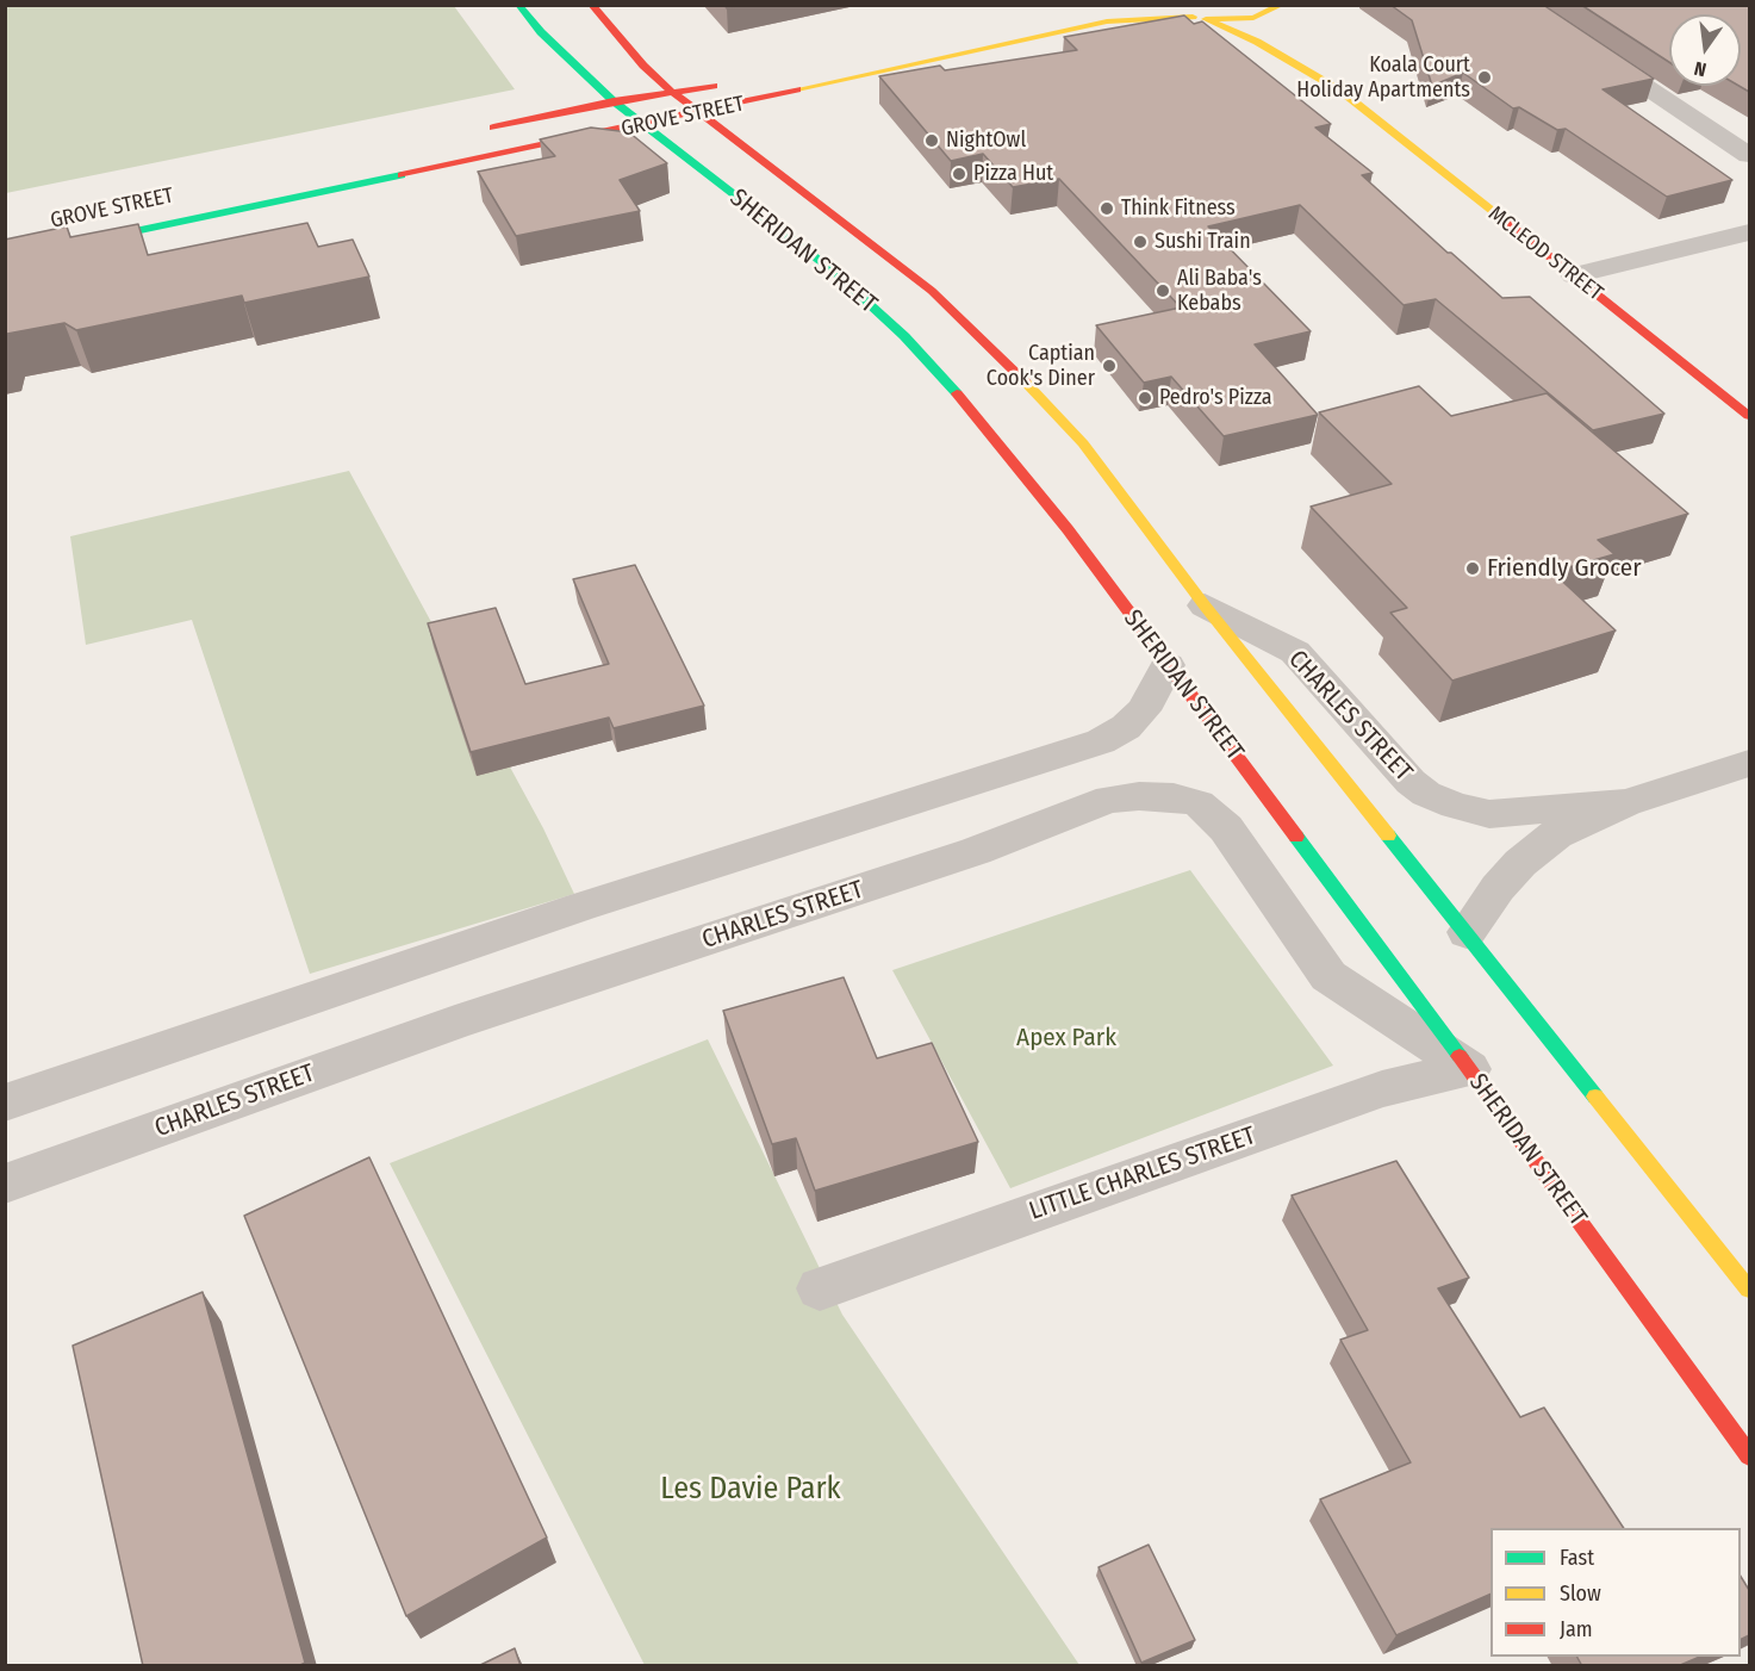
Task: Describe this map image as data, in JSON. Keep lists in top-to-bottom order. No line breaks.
{"streets":{"main road":["GROVE STREET","SHERIDAN STREET","MCLEOD STREET"],"street":["CHARLES STREET","LITTLE CHARLES STREET"]},"crossings":[["GROVE STREET","SHERIDAN STREET"],["GROVE STREET","MCLEOD STREET"],["SHERIDAN STREET","CHARLES STREET"],["SHERIDAN STREET","LITTLE CHARLES STREET"],["CHARLES STREET","LITTLE CHARLES STREET"]],"parks":["Apex Park","Les Davie Park"],"places":["Koala Court Holiday Apartments","NightOwl","Pizza Hut","Think Fitness","Sushi Train","Ali Baba's Kebabs","Captian Cook's Diner","Pedro's Pizza","Friendly Grocer"],"legend":["Fast","Slow","Jam"],"north":"bottom"}
